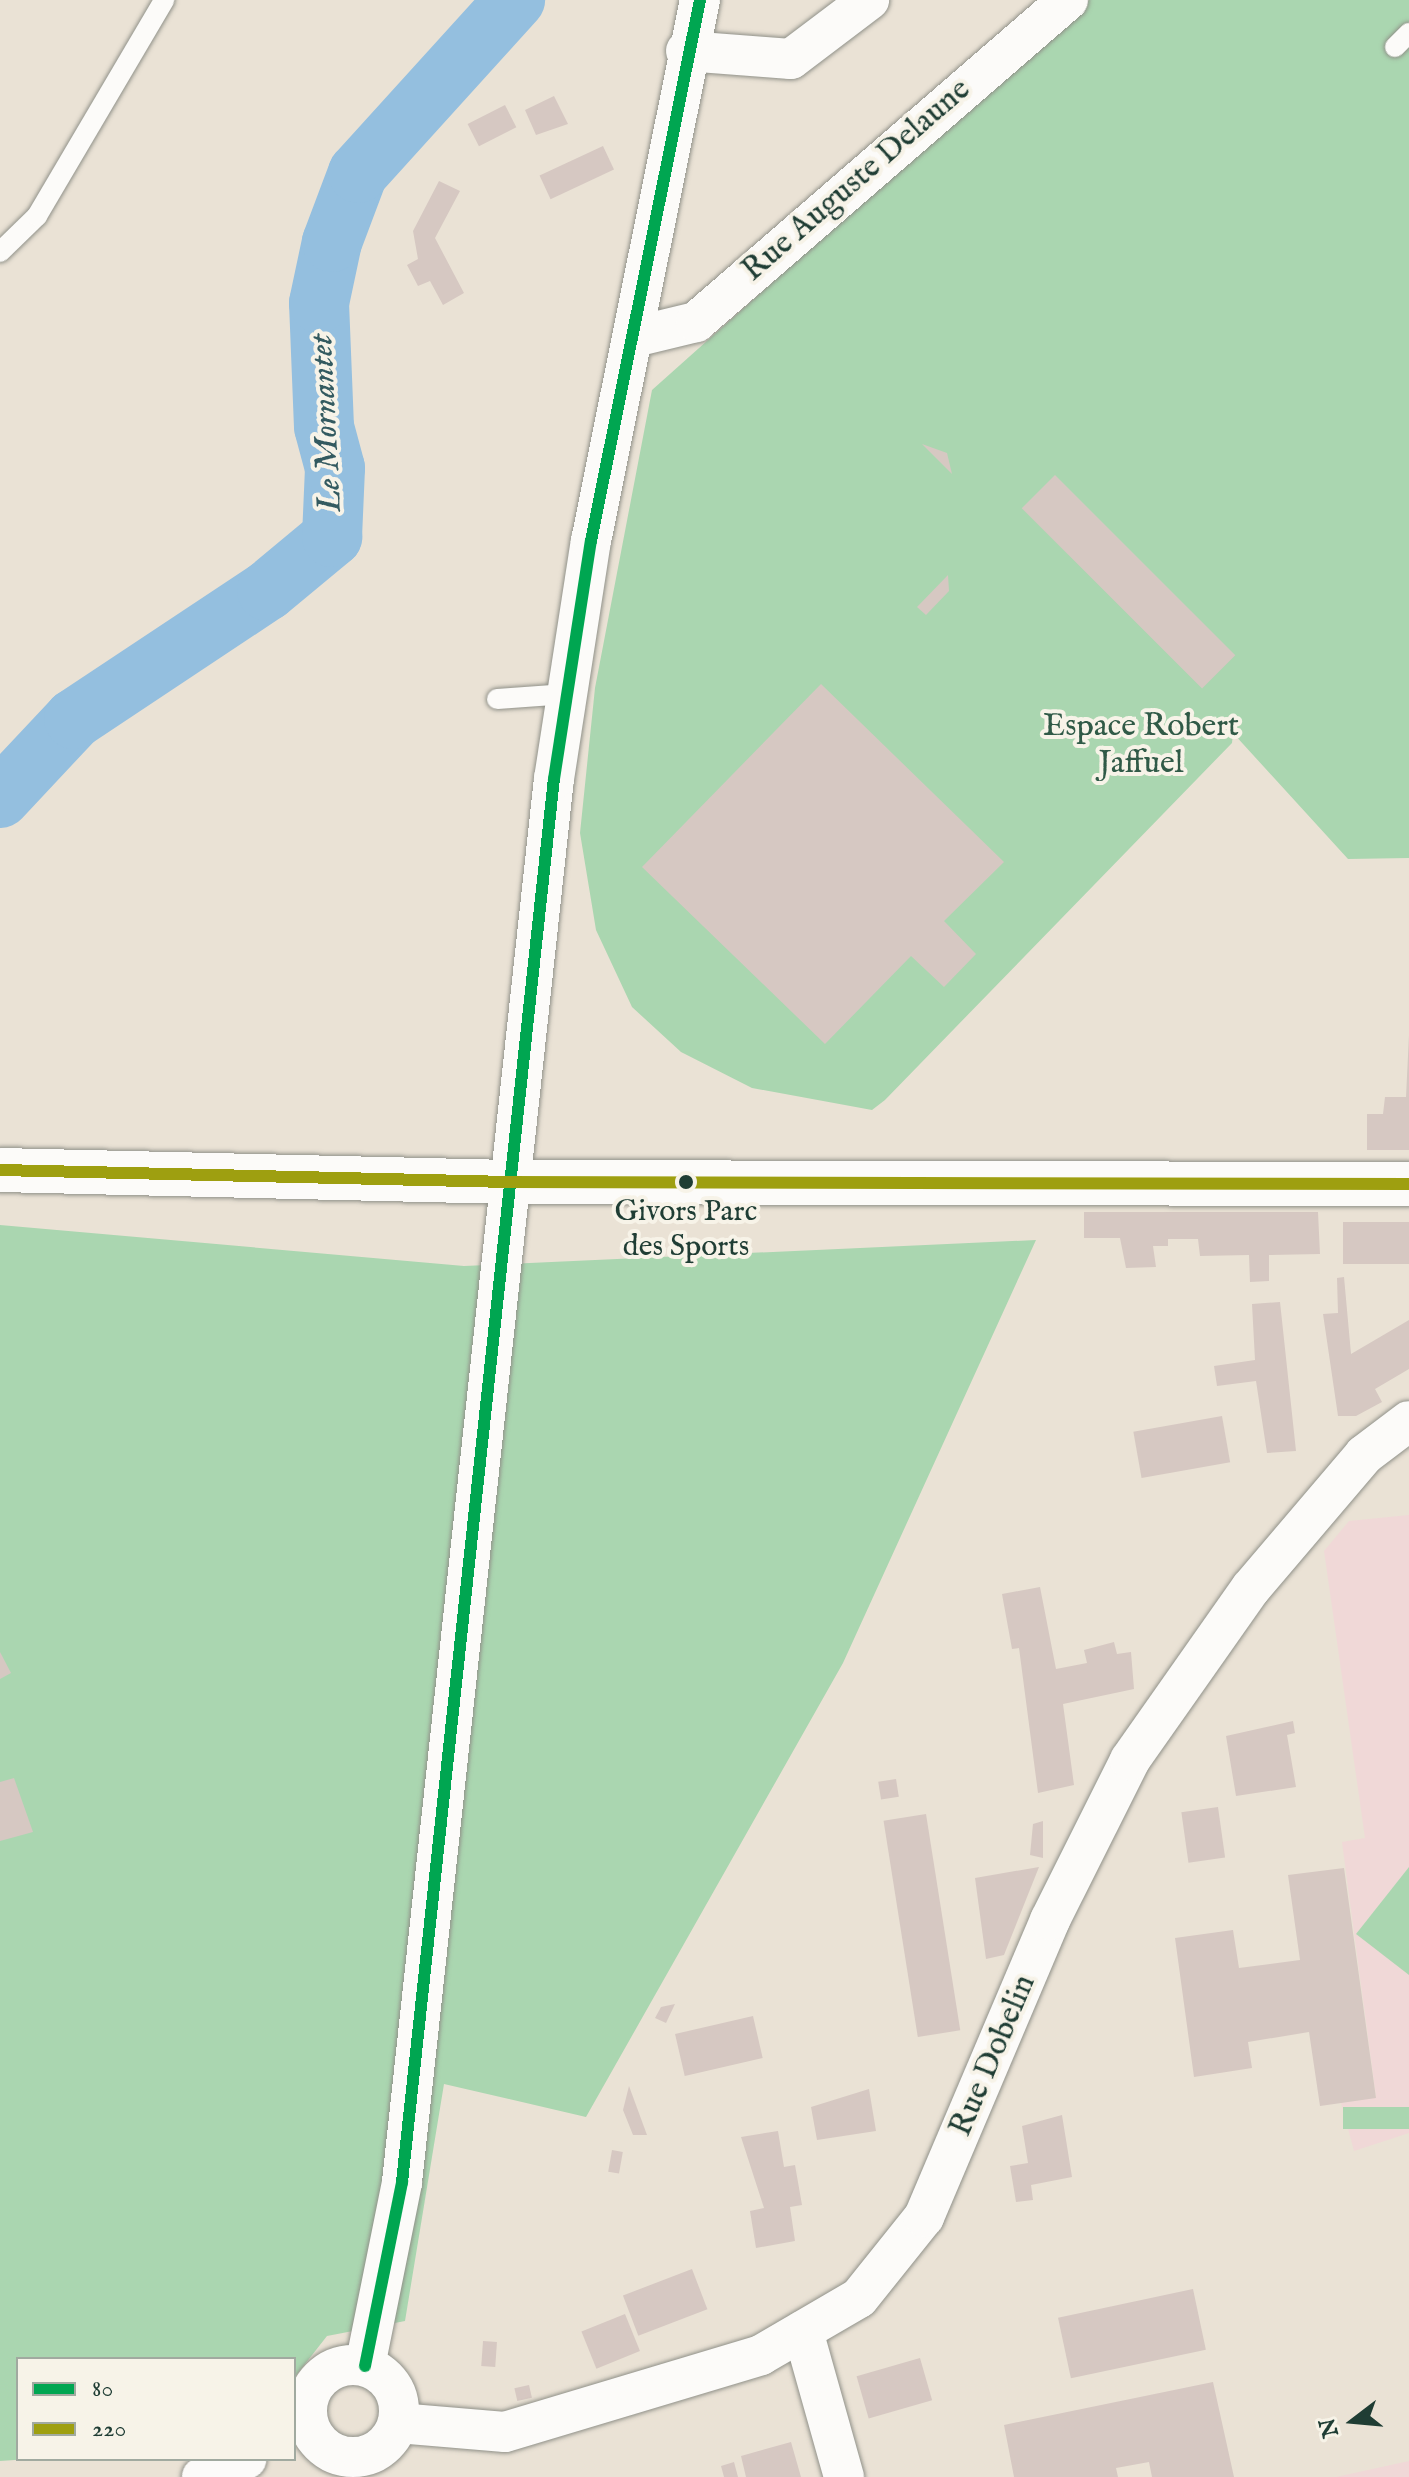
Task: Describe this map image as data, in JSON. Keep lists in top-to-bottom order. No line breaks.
{"streets":{"street":["Rue Auguste Delaune","Rue Dobelin"]},"water":["Le Mornantet"],"parks":["Espace Robert Jaffuel"],"places":["Givors Parc des Sports"],"lines":["transit line 80","transit line 220"],"legend":["80","220"],"north":"left"}
